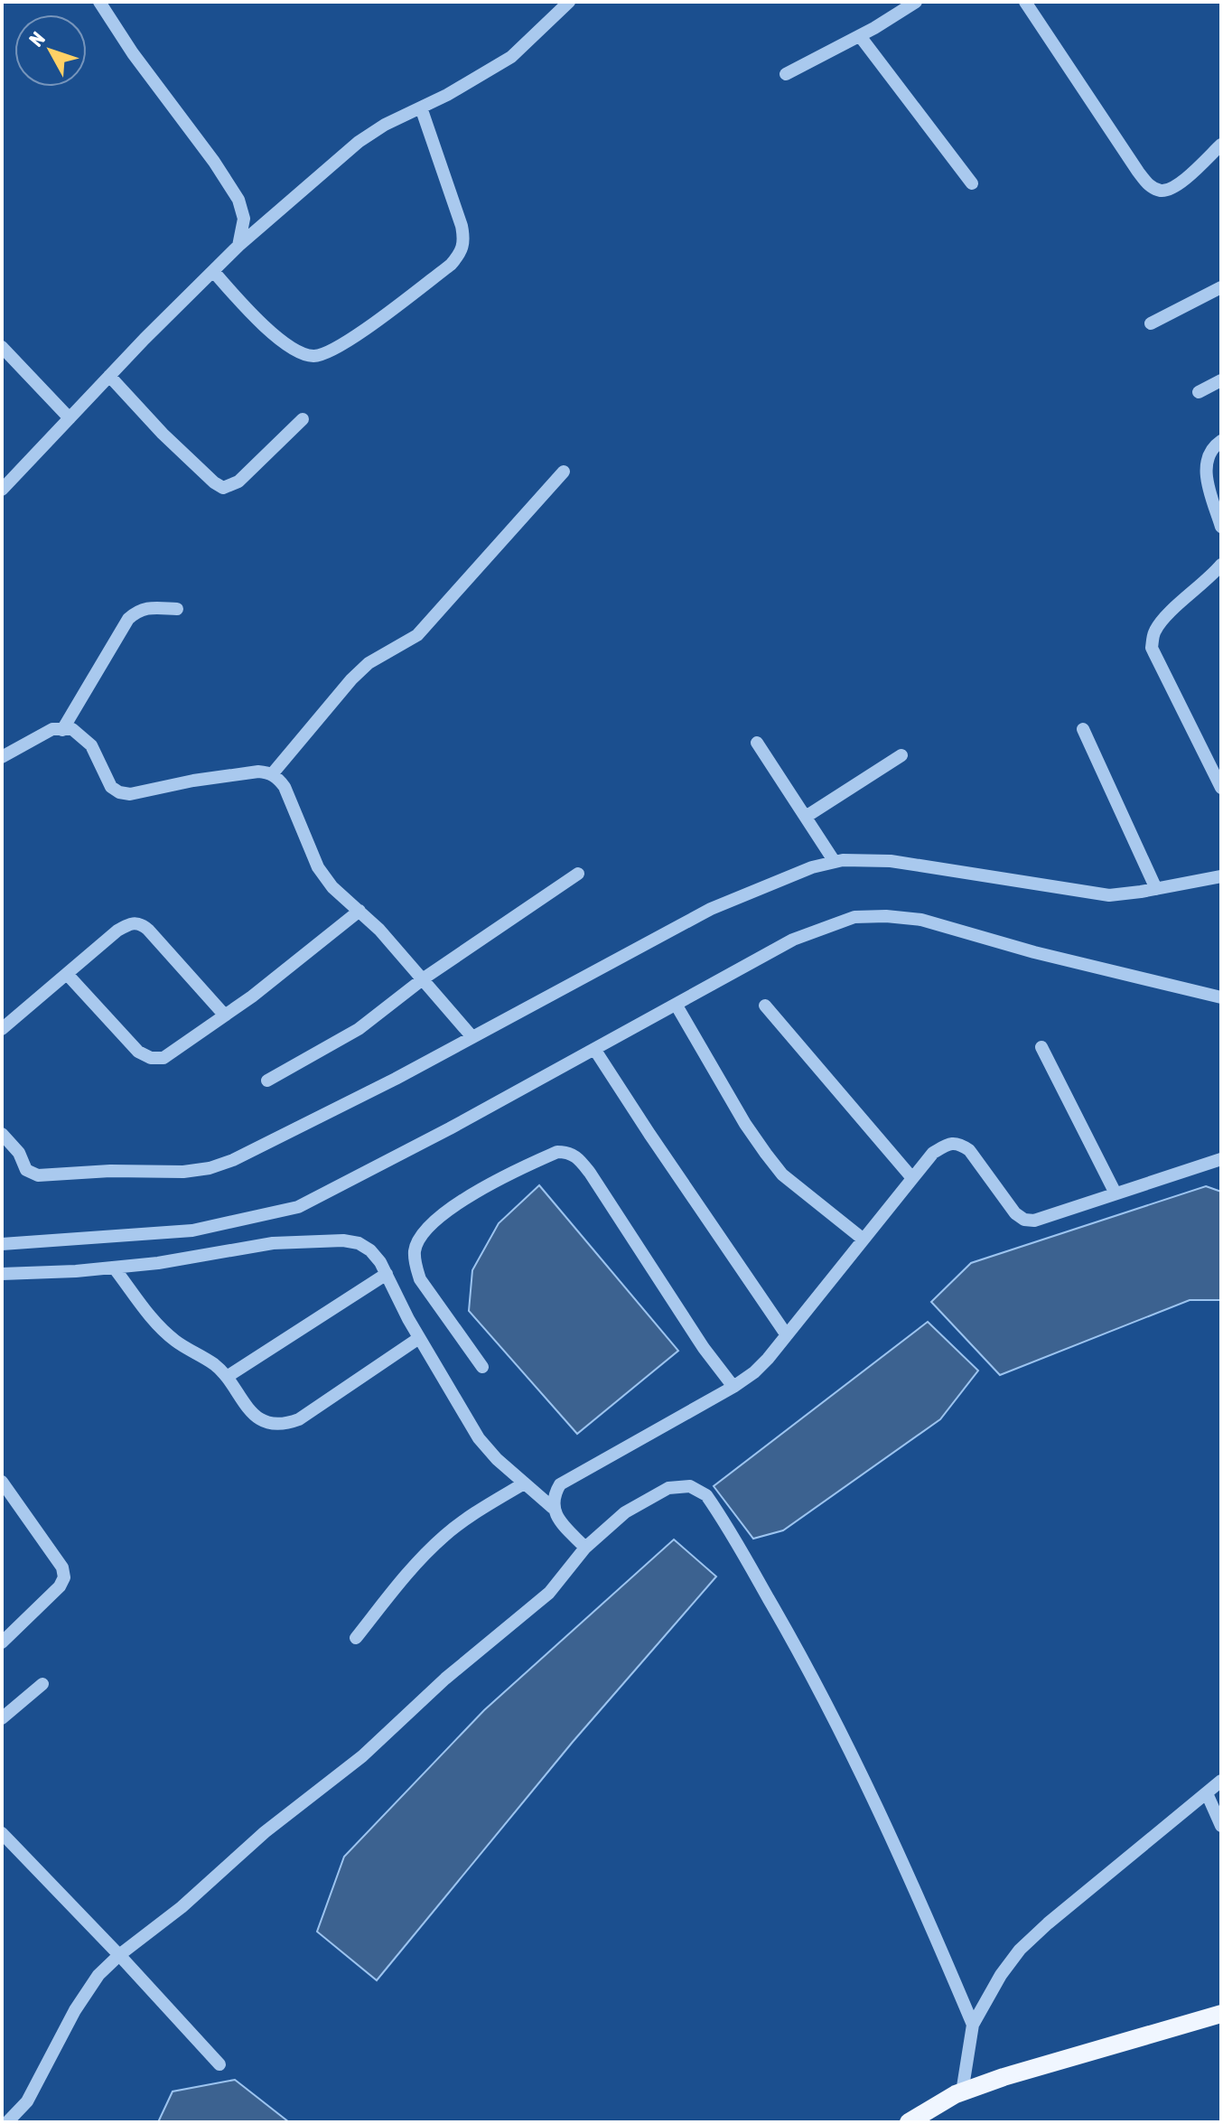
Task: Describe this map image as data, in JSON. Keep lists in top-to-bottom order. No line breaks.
{"north":"top left"}
